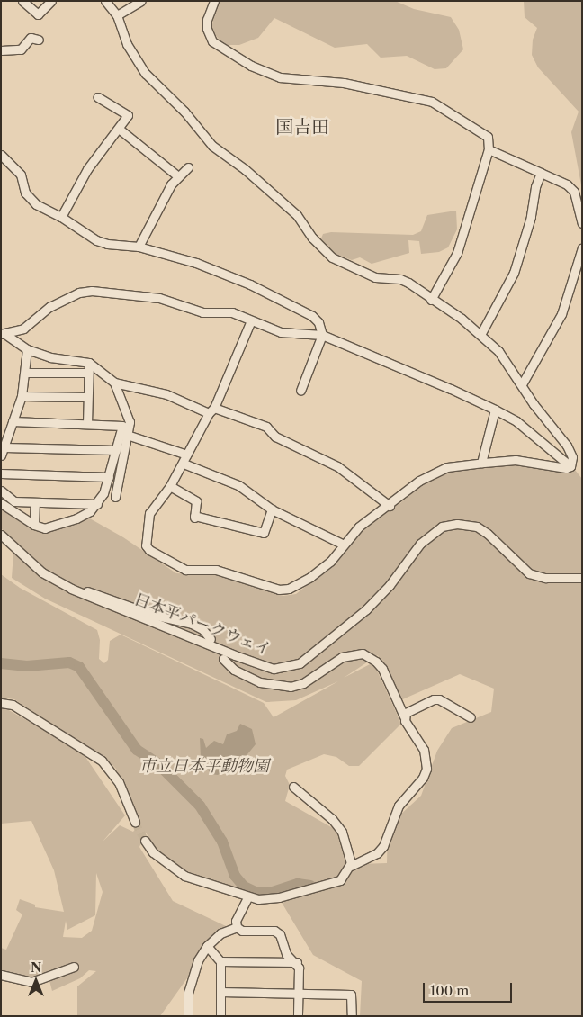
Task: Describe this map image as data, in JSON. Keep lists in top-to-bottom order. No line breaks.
{"streets":{"street":["日本平パークウェイ"]},"districts":["国吉田"],"parks":["市立日本平動物園"],"scale_bar":"100 m","north":"top"}
